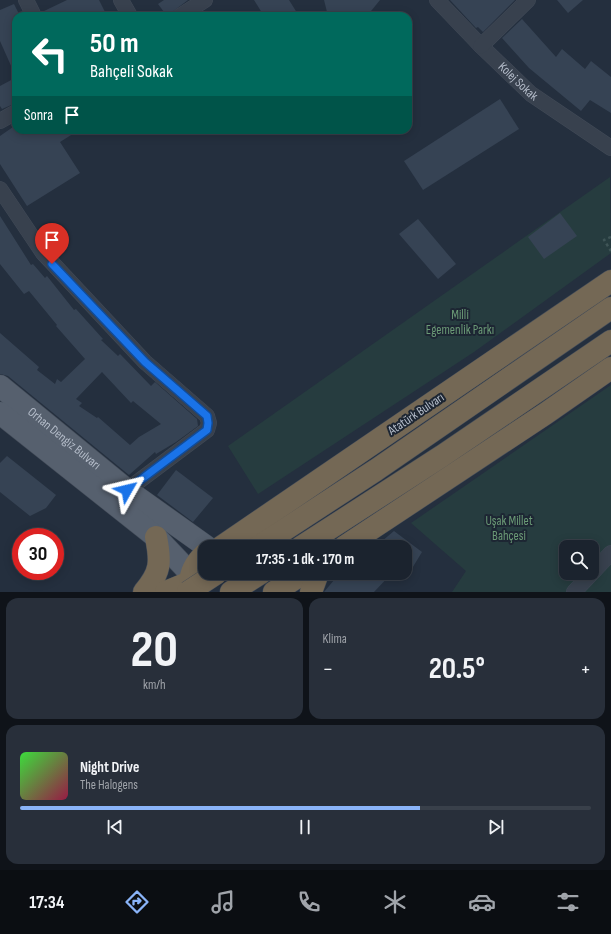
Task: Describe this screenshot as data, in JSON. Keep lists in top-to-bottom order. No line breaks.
{"streets":{"highway":["Atatürk Bulvarı"],"main road":["Orhan Dengiz Bulvarı"],"street":["Kolej Sokak"]},"parks":["Milli Egemenlik Parkı","Uşak Millet Bahçesi"],"page":{"turn":["50 m","Bahçeli Sokak"],"then":"Sonra","limit":"30","trip":"17:35 · 1 dk · 170 m","tile":[["20","km/h"],"Klima"],"heat":["−","20.5°","+"],"song":["Night Drive","The Halogens"],"tabs":"17:34"}}
